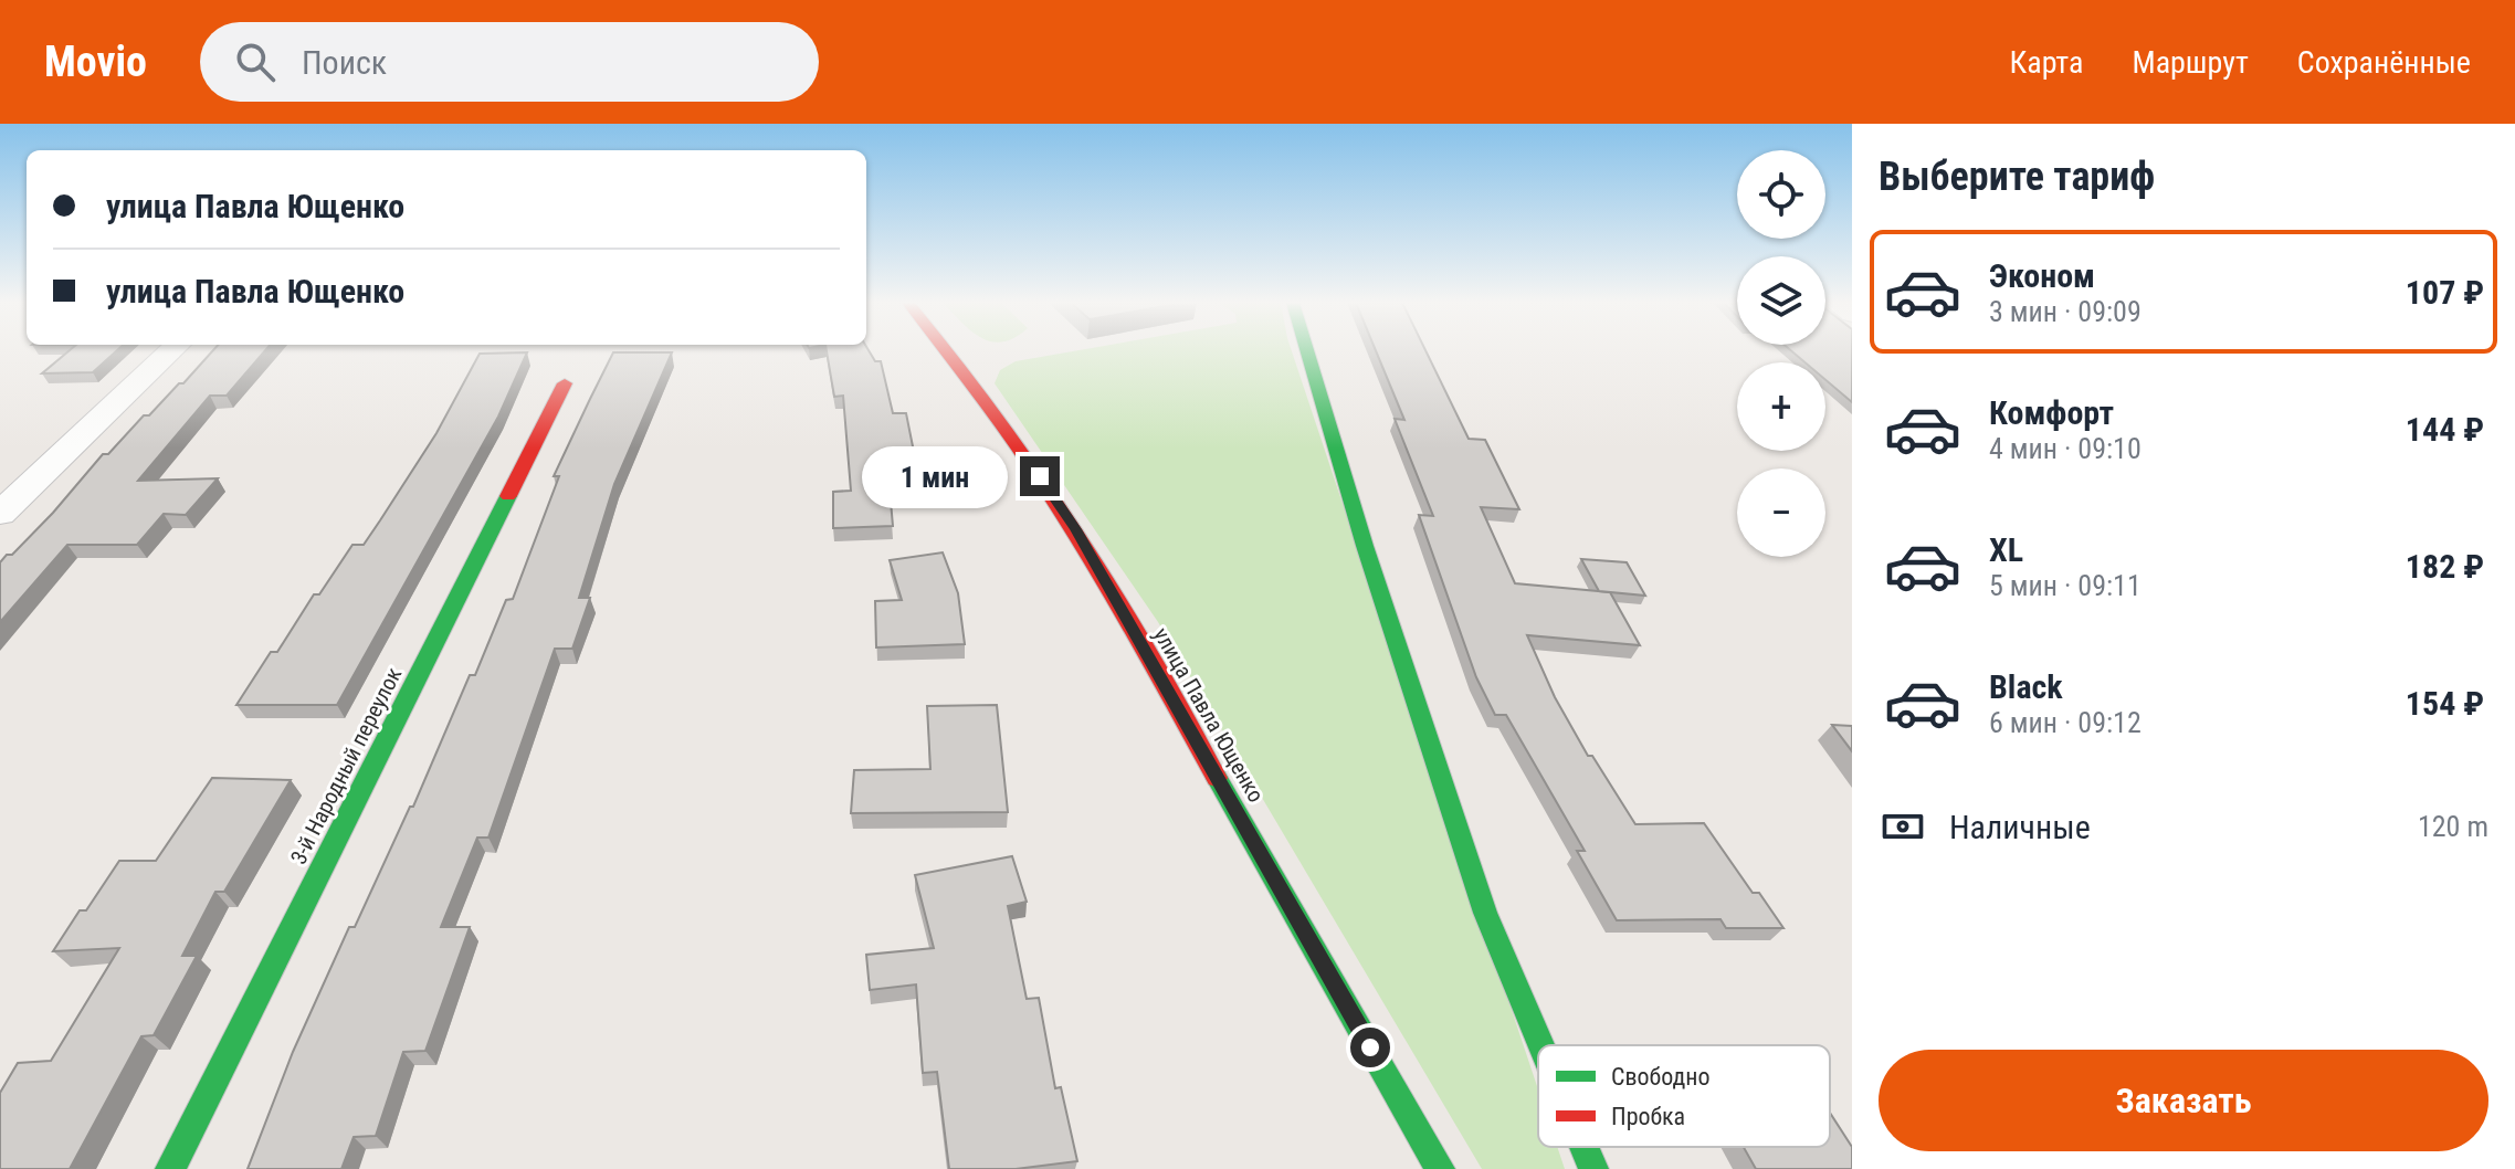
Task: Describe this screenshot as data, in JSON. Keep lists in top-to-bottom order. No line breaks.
{"streets":{"street":["улица Павла Ющенко","3-й Народный переулок"]},"legend":["Свободно","Пробка"],"page":{"header":"Movio","search":"Поиск","nav":["Карта","Маршрут","Сохранённые"],"heading":"Выберите тариф","map_buttons":["+","−"],"banner":["улица Павла Ющенко","улица Павла Ющенко"],"list":[{"name":"Эконом","note":"3 мин · 09:09","value":"107 ₽"},{"name":"Комфорт","note":"4 мин · 09:10","value":"144 ₽"},{"name":"XL","note":"5 мин · 09:11","value":"182 ₽"},{"name":"Black","note":"6 мин · 09:12","value":"154 ₽"}],"bubble":"1 мин","pay":["Наличные","120 m"],"buttons":"Заказать"}}
